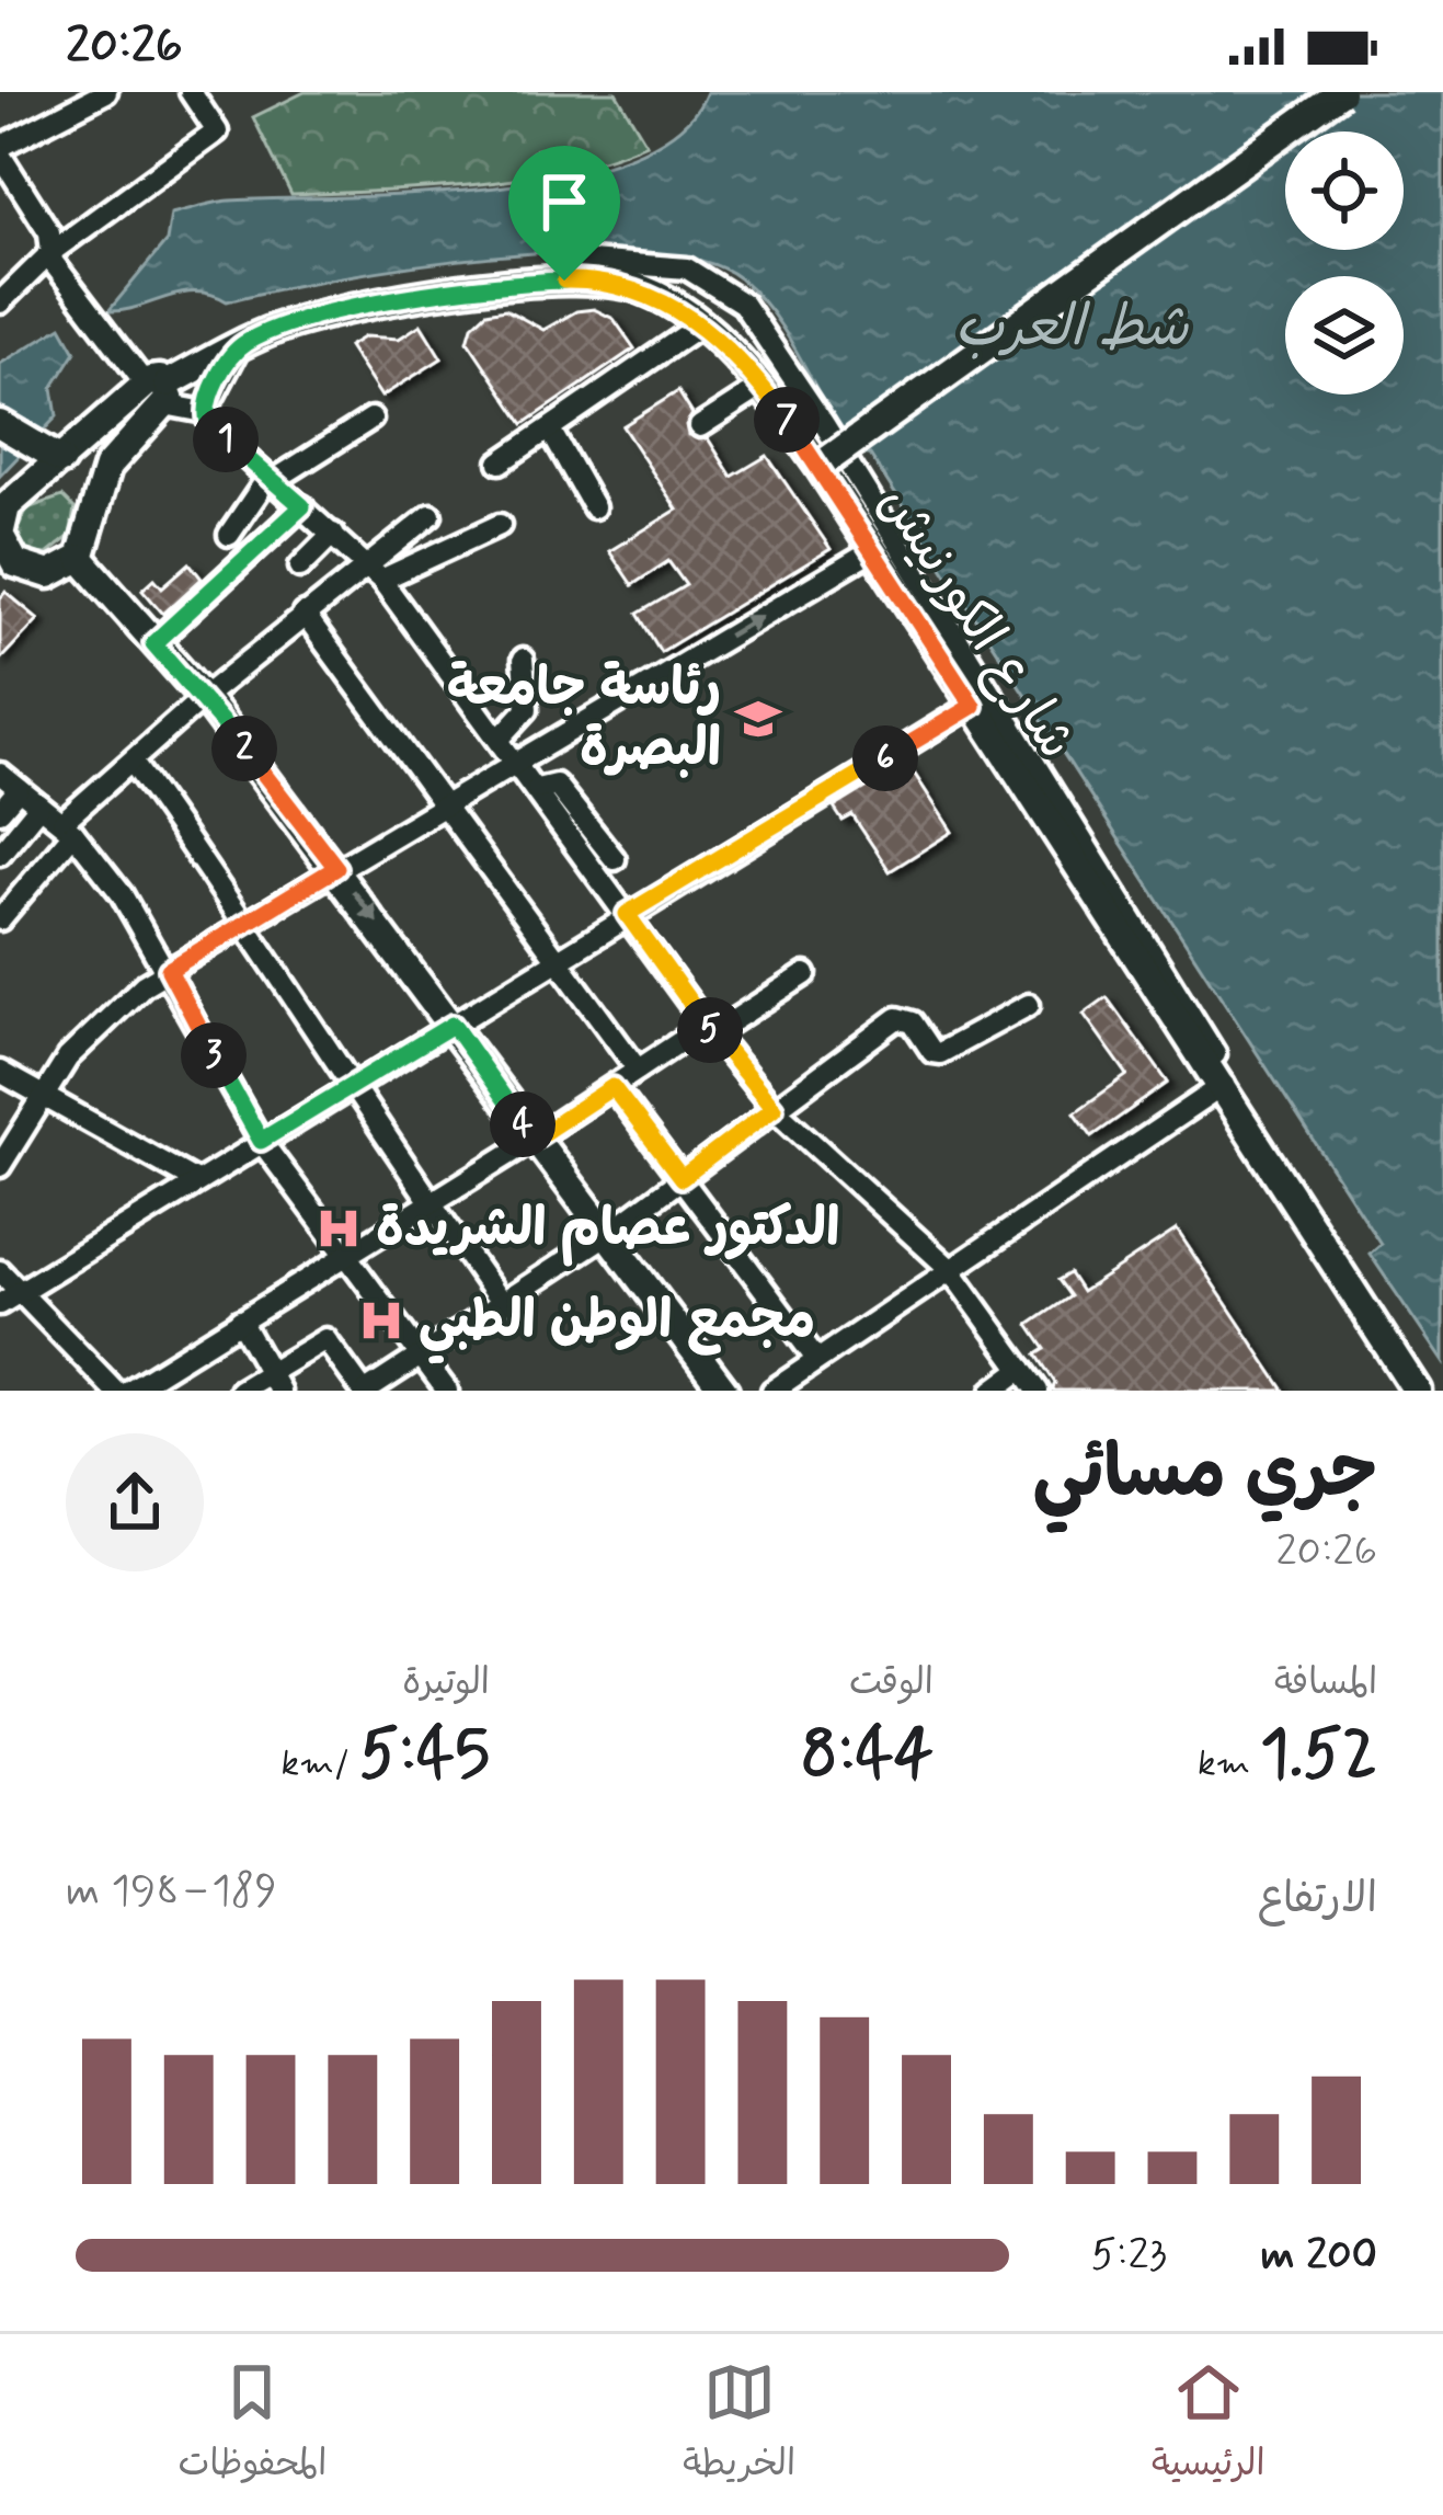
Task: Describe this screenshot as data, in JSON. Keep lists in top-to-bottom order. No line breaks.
{"streets":{"main road":["شارع الكورنيش"]},"water":["شط العرب"],"places":{"school or university":["رئاسة جامعة البصرة"],"hospital":["الدكتور عصام الشريدة","مجمع الوطن الطبي"]},"page":{"status":"20:26","pins":["7","1","2","6","5","3","4"],"heading":["جري مسائي","20:26"],"stats":[["المسافة","1.52 km"],["الوقت","8:44"],["الوتيرة","5:45 /km"]],"chart":["الارتفاع","189–198 m"],"list":[{"name":"200 m","note":"5:23"}],"tabs":["الرئيسية","الخريطة","المحفوظات"]}}
